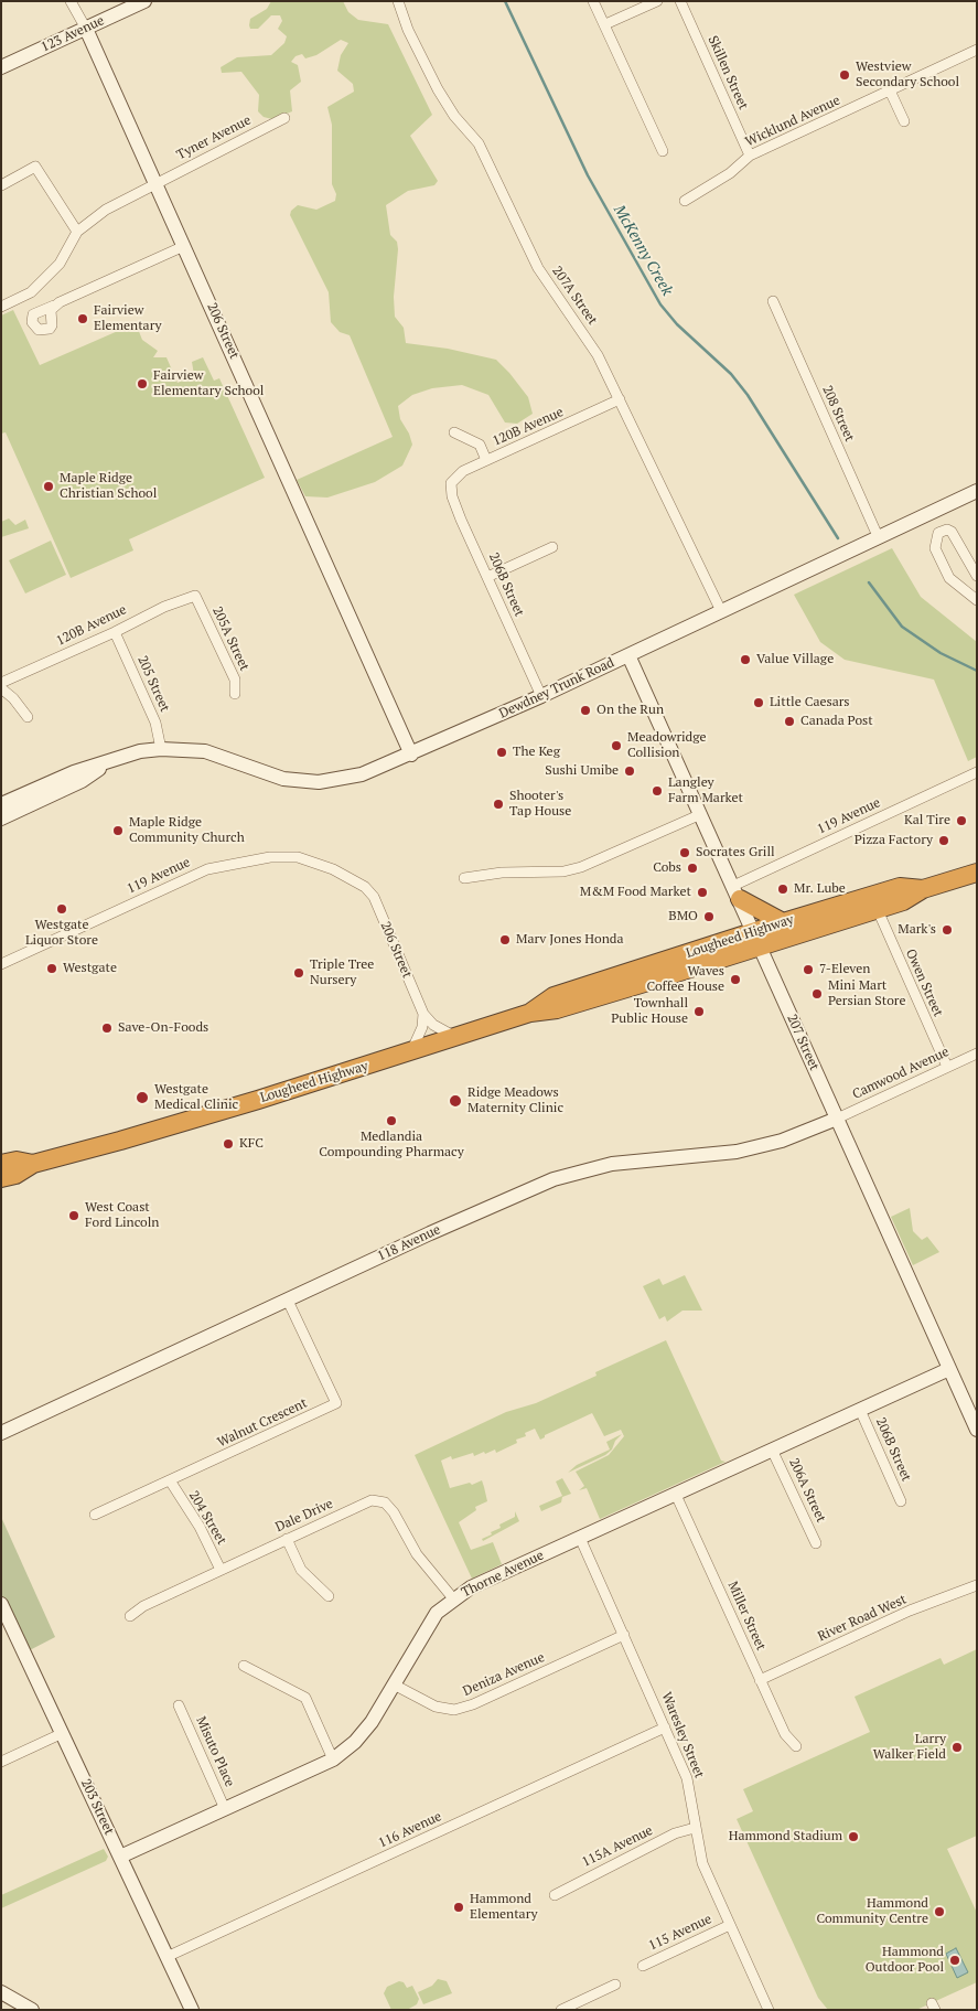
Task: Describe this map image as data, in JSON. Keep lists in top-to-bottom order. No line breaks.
{"streets":{"highway":["Lougheed Highway"],"street":["123 Avenue","Skillen Street","Wicklund Avenue","Tyner Avenue","207A Street","206 Street","208 Street","120B Avenue","206B Street","205A Street","205 Street","Dewdney Trunk Road","119 Avenue","Owen Street","207 Street","Camwood Avenue","118 Avenue","Walnut Crescent","206A Street","Dale Drive","204 Street","Thorne Avenue","Miller Street","River Road West","Deniza Avenue","Waresley Street","Misuto Place","203 Street","116 Avenue","115A Avenue","115 Avenue"]},"crossings":[["123 Avenue","206 Street"],["Skillen Street","Wicklund Avenue"],["Tyner Avenue","206 Street"],["207A Street","120B Avenue"],["207A Street","Dewdney Trunk Road"],["206 Street","Dewdney Trunk Road"],["206 Street","119 Avenue"],["206 Street","Lougheed Highway"],["208 Street","Dewdney Trunk Road"],["120B Avenue","206B Street"],["120B Avenue","205A Street"],["120B Avenue","205 Street"],["206B Street","Dewdney Trunk Road"],["206B Street","Thorne Avenue"],["205 Street","Dewdney Trunk Road"],["Dewdney Trunk Road","207 Street"],["119 Avenue","207 Street"],["Lougheed Highway","Owen Street"],["Lougheed Highway","207 Street"],["Owen Street","Camwood Avenue"],["207 Street","Camwood Avenue"],["207 Street","118 Avenue"],["207 Street","Thorne Avenue"],["Camwood Avenue","118 Avenue"],["118 Avenue","Walnut Crescent"],["Walnut Crescent","204 Street"],["206A Street","Thorne Avenue"],["Dale Drive","204 Street"],["Dale Drive","Thorne Avenue"],["Thorne Avenue","Miller Street"],["Thorne Avenue","Deniza Avenue"],["Thorne Avenue","Waresley Street"],["Thorne Avenue","Misuto Place"],["Thorne Avenue","203 Street"],["Miller Street","River Road West"],["Deniza Avenue","Waresley Street"],["Waresley Street","116 Avenue"],["Waresley Street","115A Avenue"],["Waresley Street","115 Avenue"],["203 Street","116 Avenue"]],"water":["McKenny Creek"],"places":["Westview Secondary School","Fairview Elementary","Fairview Elementary School","Maple Ridge Christian School","Value Village","Little Caesars","On the Run","Canada Post","Meadowridge Collision","The Keg","Sushi Umibe","Langley Farm Market","Shooter's Tap House","Kal Tire","Maple Ridge Community Church","Pizza Factory","Socrates Grill","Cobs","Mr. Lube","M&M Food Market","Westgate Liquor Store","BMO","Mark's","Marv Jones Honda","Westgate","7-Eleven","Triple Tree Nursery","Waves Coffee House","Mini Mart Persian Store","Townhall Public House","Save-On-Foods","Westgate Medical Clinic","Ridge Meadows Maternity Clinic","Medlandia Compounding Pharmacy","KFC","West Coast Ford Lincoln","Larry Walker Field","Hammond Stadium","Hammond Elementary","Hammond Community Centre","Hammond Outdoor Pool"]}
